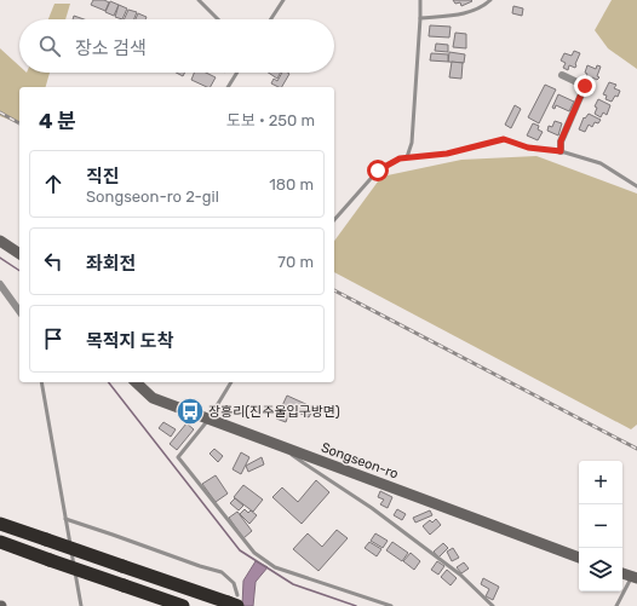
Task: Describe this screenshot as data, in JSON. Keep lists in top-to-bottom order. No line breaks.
{"streets":{"street":["Songseon-ro"]},"places":{"bus stop":["장흥리(진주울입구방면)"]},"page":{"search":"장소 검색","heading":["4 분","도보 · 250 m"],"list":[["직진","Songseon-ro 2-gil","180 m"],["좌회전","70 m"],"목적지 도착"],"map_buttons":["+","−"]}}
